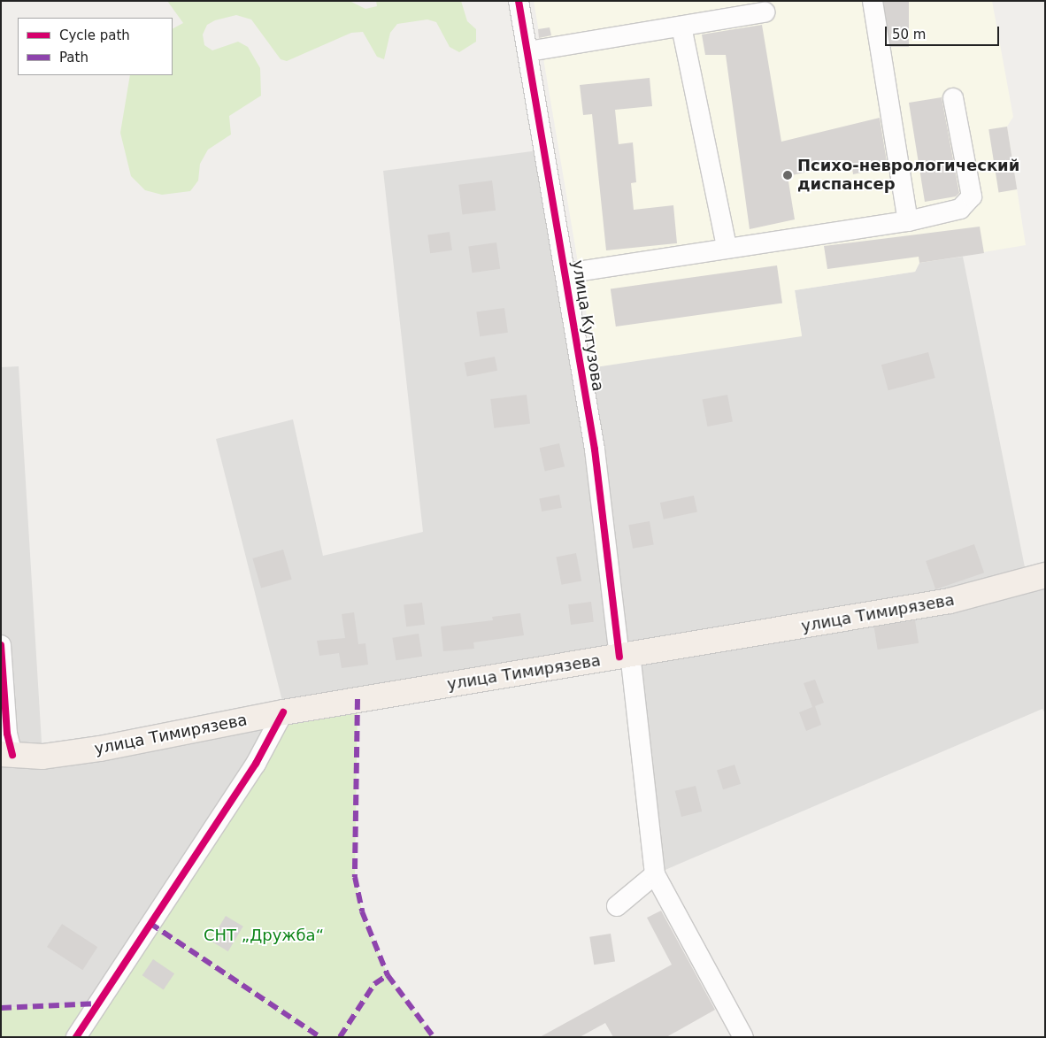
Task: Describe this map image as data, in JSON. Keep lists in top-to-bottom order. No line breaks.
{"streets":{"main road":["улица Тимирязева"],"street":["улица Кутузова"]},"crossings":[["улица Кутузова","улица Тимирязева"]],"parks":["СНТ „Дружба“"],"places":["Психо-неврологический диспансер"],"legend":["Cycle path","Path"],"scale_bar":"50 m"}
